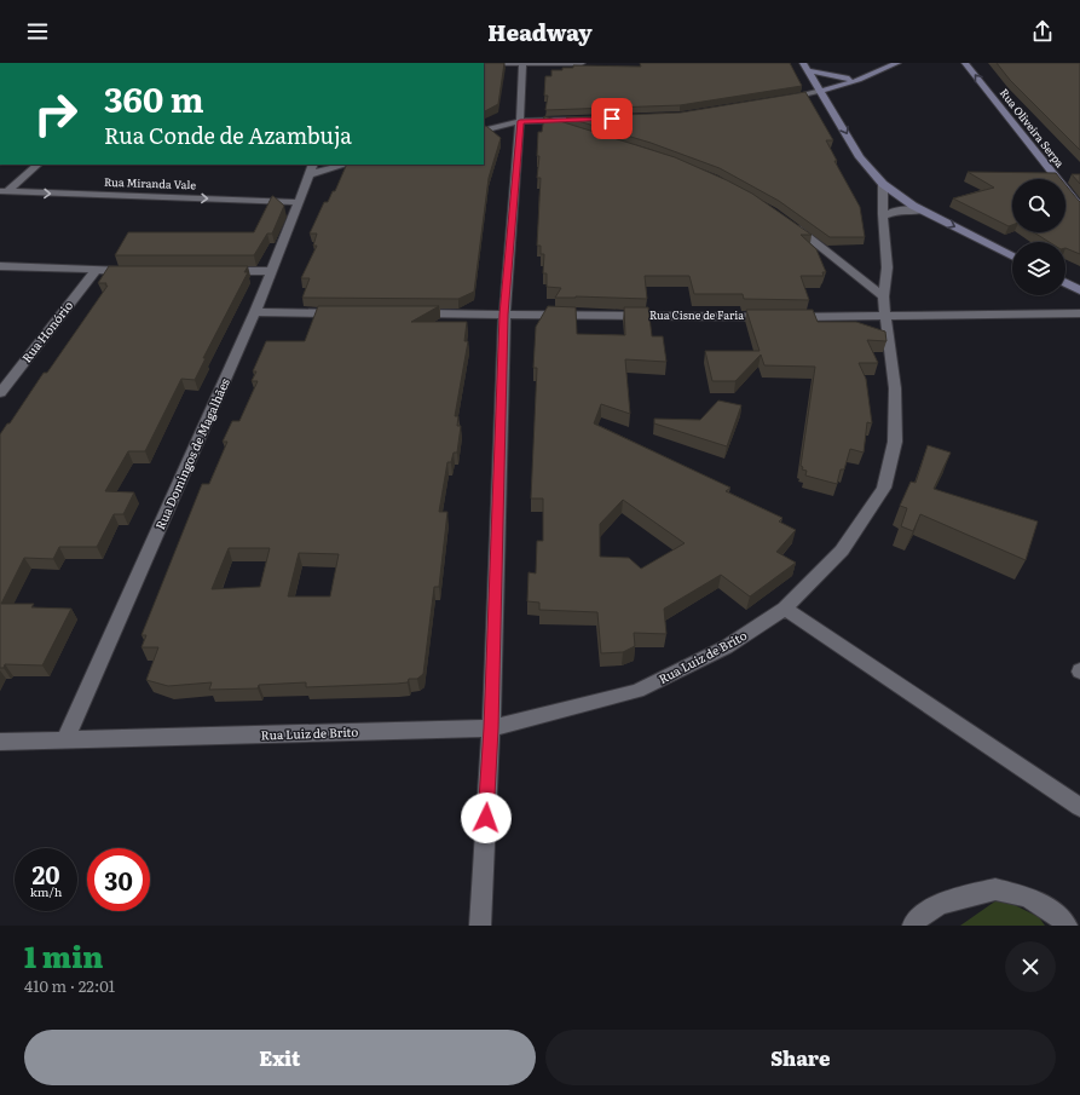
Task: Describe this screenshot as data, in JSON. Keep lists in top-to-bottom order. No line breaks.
{"streets":{"street":["Rua Oliveira Serpa","Rua Miranda Vale","Rua Cisne de Faria","Rua Honório","Rua Domingos de Magalhães","Rua Luiz de Brito"]},"crossings":[["Rua Miranda Vale","Rua Domingos de Magalhães"],["Rua Cisne de Faria","Rua Luiz de Brito"],["Rua Domingos de Magalhães","Rua Luiz de Brito"]],"page":{"header":"Headway","turn":["360 m","Rua Conde de Azambuja"],"speed":"20 km/h","limit":"30","heading":["1 min","410 m · 22:01"],"buttons":["Exit","Share"]}}
